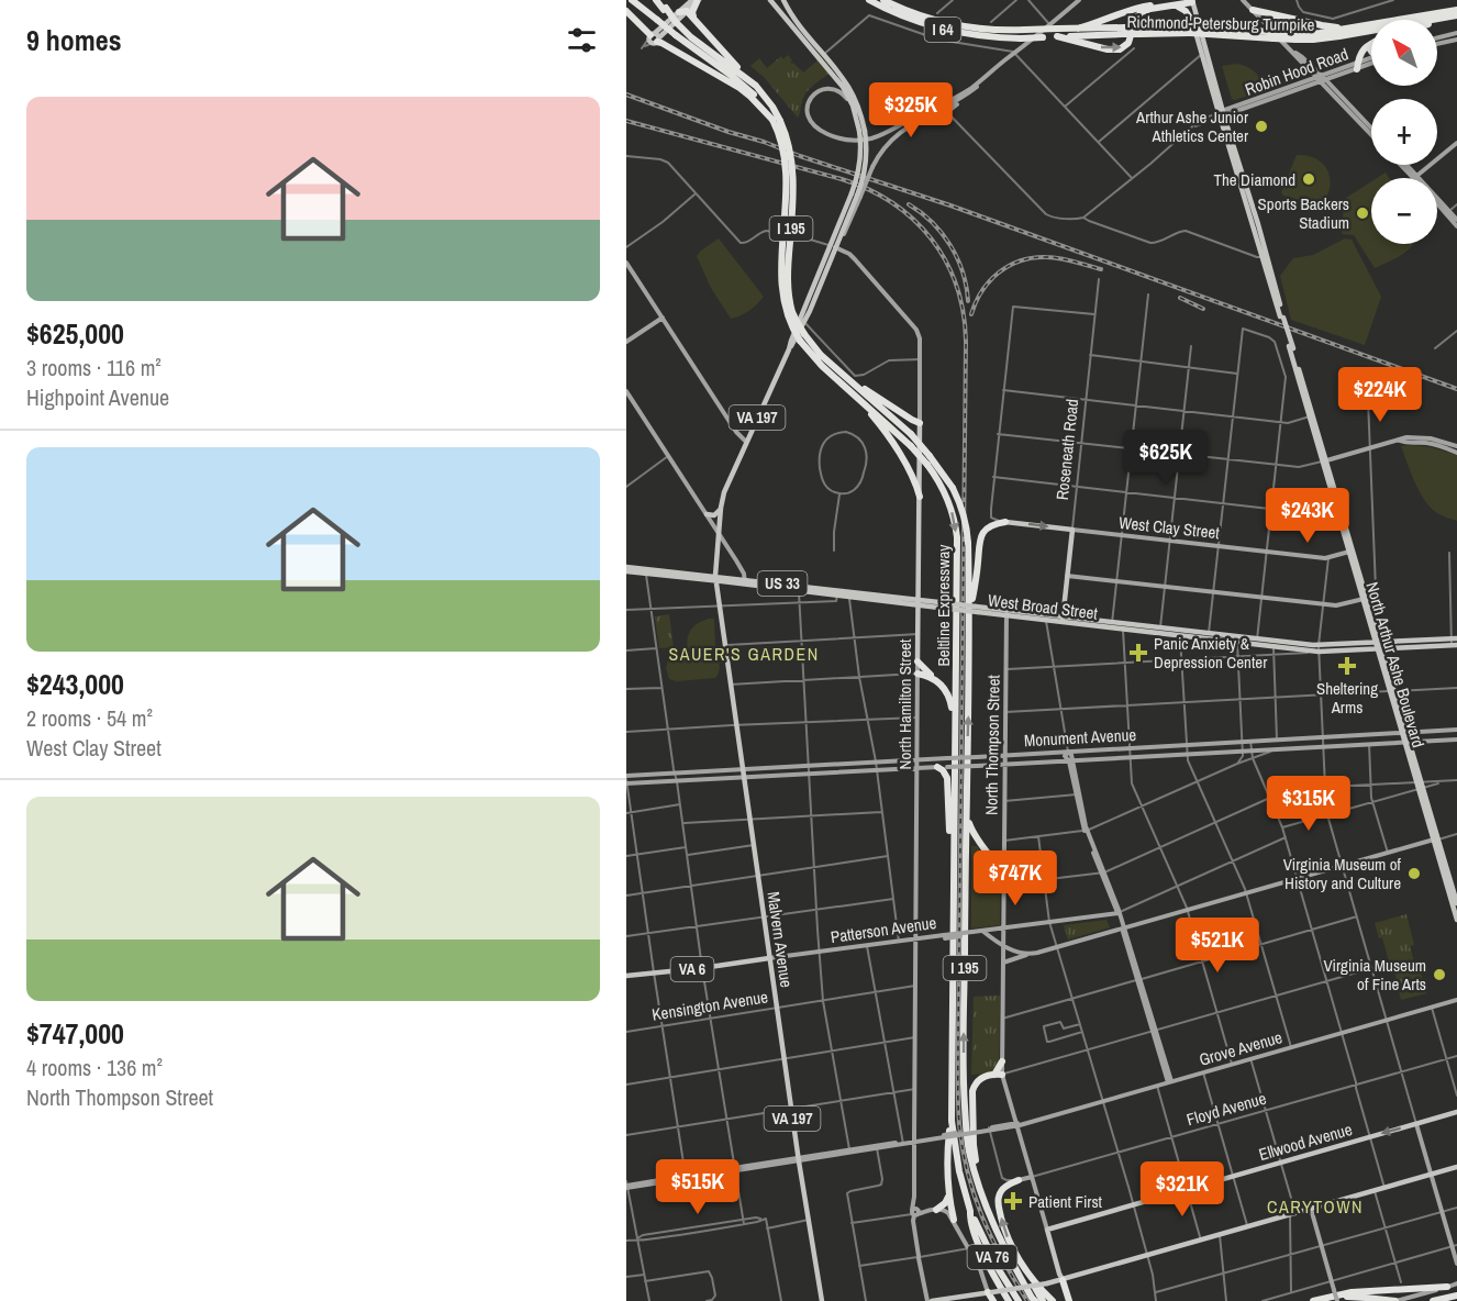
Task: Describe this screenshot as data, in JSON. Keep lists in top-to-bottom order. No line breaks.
{"streets":{"highway":["Richmond-Petersburg Turnpike","I 64","I 195","Beltline Expressway","VA 76"],"main road":["VA 197","Roseneath Road","West Clay Street","US 33","West Broad Street","North Arthur Ashe Boulevard","North Hamilton Street","Patterson Avenue","Malvern Avenue","VA 6","Ellwood Avenue"],"street":["Robin Hood Road","Monument Avenue","North Thompson Street","Kensington Avenue","Grove Avenue","Floyd Avenue"]},"crossings":[["Richmond-Petersburg Turnpike","North Arthur Ashe Boulevard"],["Robin Hood Road","North Arthur Ashe Boulevard"],["VA 197","West Broad Street"],["VA 197","North Hamilton Street"],["VA 197","Malvern Avenue"],["Roseneath Road","West Clay Street"],["Roseneath Road","West Broad Street"],["West Clay Street","North Arthur Ashe Boulevard"],["Beltline Expressway","West Broad Street"],["Beltline Expressway","North Hamilton Street"],["Beltline Expressway","VA 76"],["West Broad Street","North Arthur Ashe Boulevard"],["West Broad Street","North Hamilton Street"],["West Broad Street","North Thompson Street"],["West Broad Street","Malvern Avenue"],["North Arthur Ashe Boulevard","Monument Avenue"],["North Hamilton Street","Monument Avenue"],["North Hamilton Street","Patterson Avenue"],["North Hamilton Street","Kensington Avenue"],["North Hamilton Street","Grove Avenue"],["Monument Avenue","North Thompson Street"],["Monument Avenue","Malvern Avenue"],["North Thompson Street","Patterson Avenue"],["Patterson Avenue","Malvern Avenue"],["Malvern Avenue","Kensington Avenue"],["Malvern Avenue","Grove Avenue"],["Grove Avenue","Floyd Avenue"]],"districts":["SAUER'S GARDEN","CARYTOWN"],"places":{"other":["Arthur Ashe Junior Athletics Center","The Diamond","Sports Backers Stadium","Virginia Museum of History and Culture","Virginia Museum of Fine Arts"],"health":["Panic Anxiety & Depression Center","Sheltering Arms","Patient First"]},"north":"top left","page":{"heading":"9 homes","map_buttons":["+","−"],"list":[{"name":"$625,000","note":"3 rooms · 116 m² · Highpoint Avenue"},{"name":"$243,000","note":"2 rooms · 54 m² · West Clay Street"},{"name":"$747,000","note":"4 rooms · 136 m² · North Thompson Street"}],"price":["$325K","$224K","$625K","$243K","$315K","$747K","$521K","$515K","$321K"]}}
